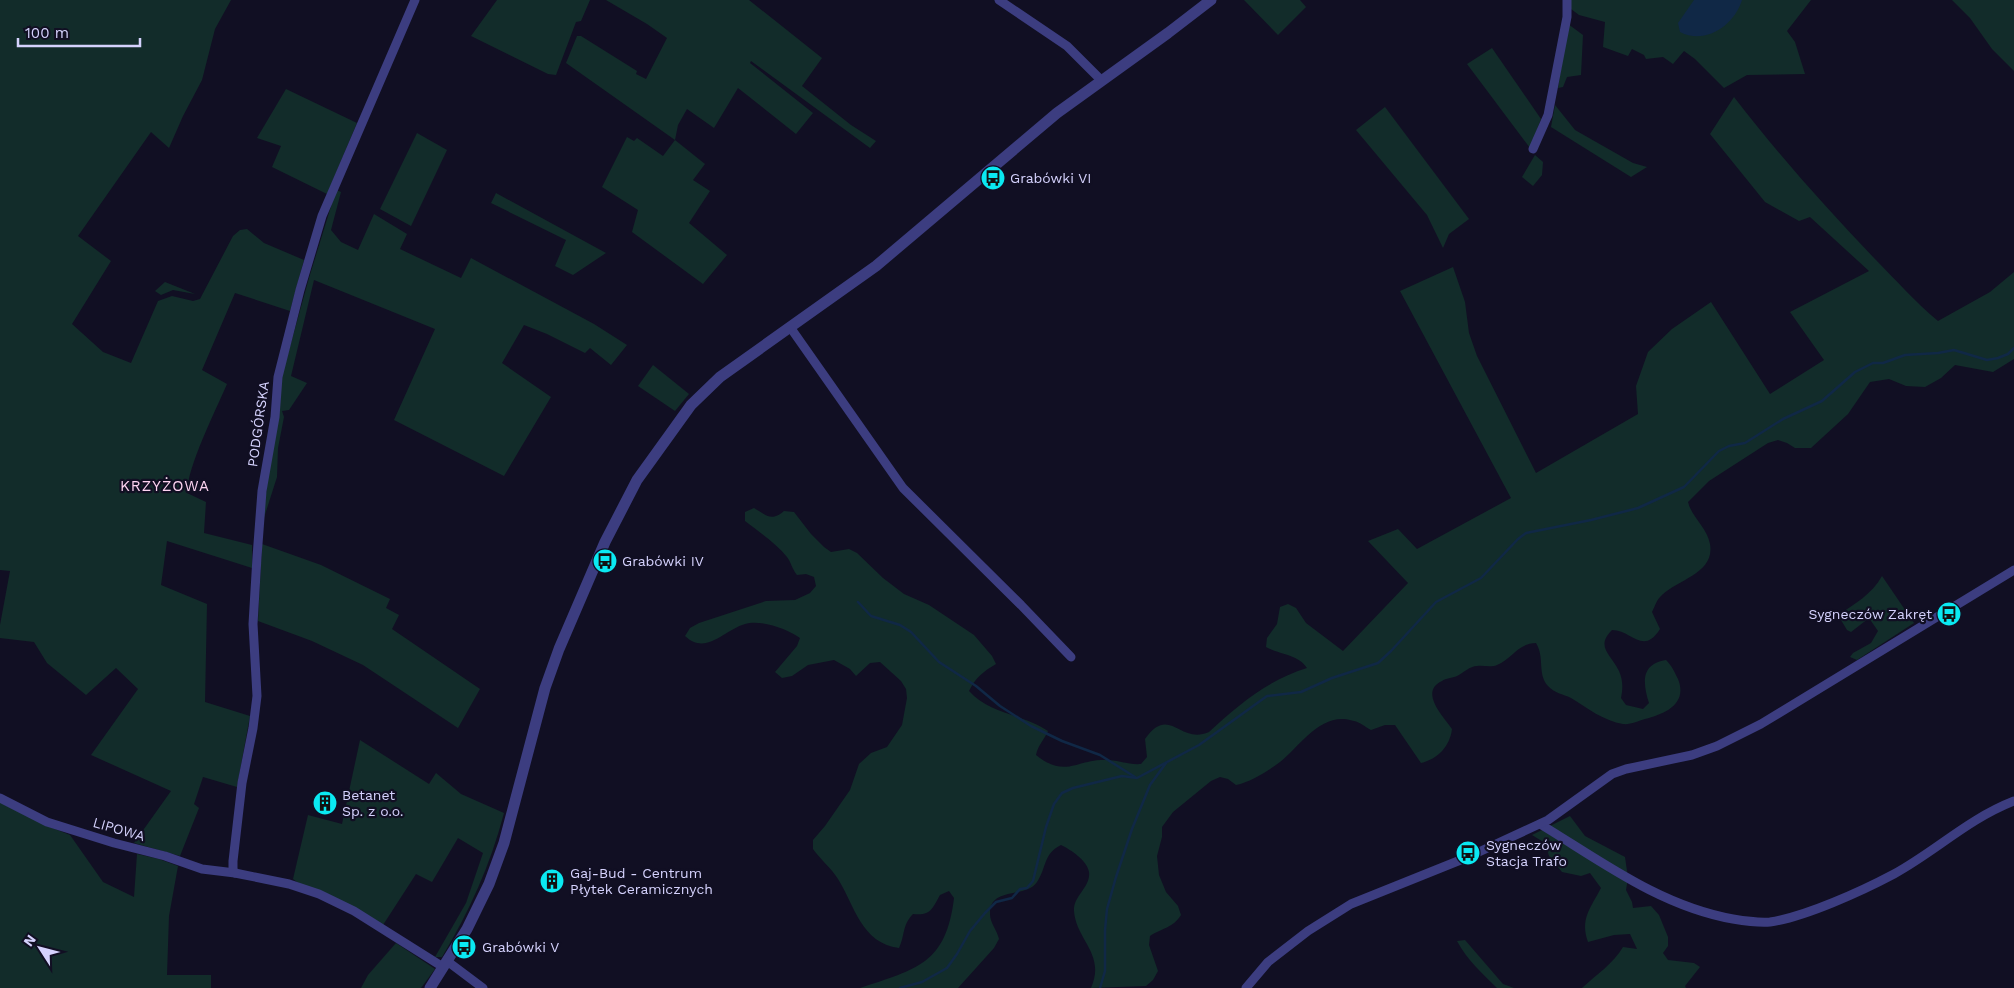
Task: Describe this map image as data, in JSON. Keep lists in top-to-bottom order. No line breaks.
{"streets":{"street":["PODGÓRSKA","LIPOWA"]},"crossings":[["PODGÓRSKA","LIPOWA"]],"districts":["KRZYŻOWA"],"places":{"bus stop":["Grabówki VI","Grabówki IV","Sygneczów Zakręt","Sygneczów Stacja Trafo","Grabówki V"],"building":["Betanet Sp. z o.o.","Gaj-Bud - Centrum Płytek Ceramicznych"]},"scale_bar":"100 m","north":"top left"}
